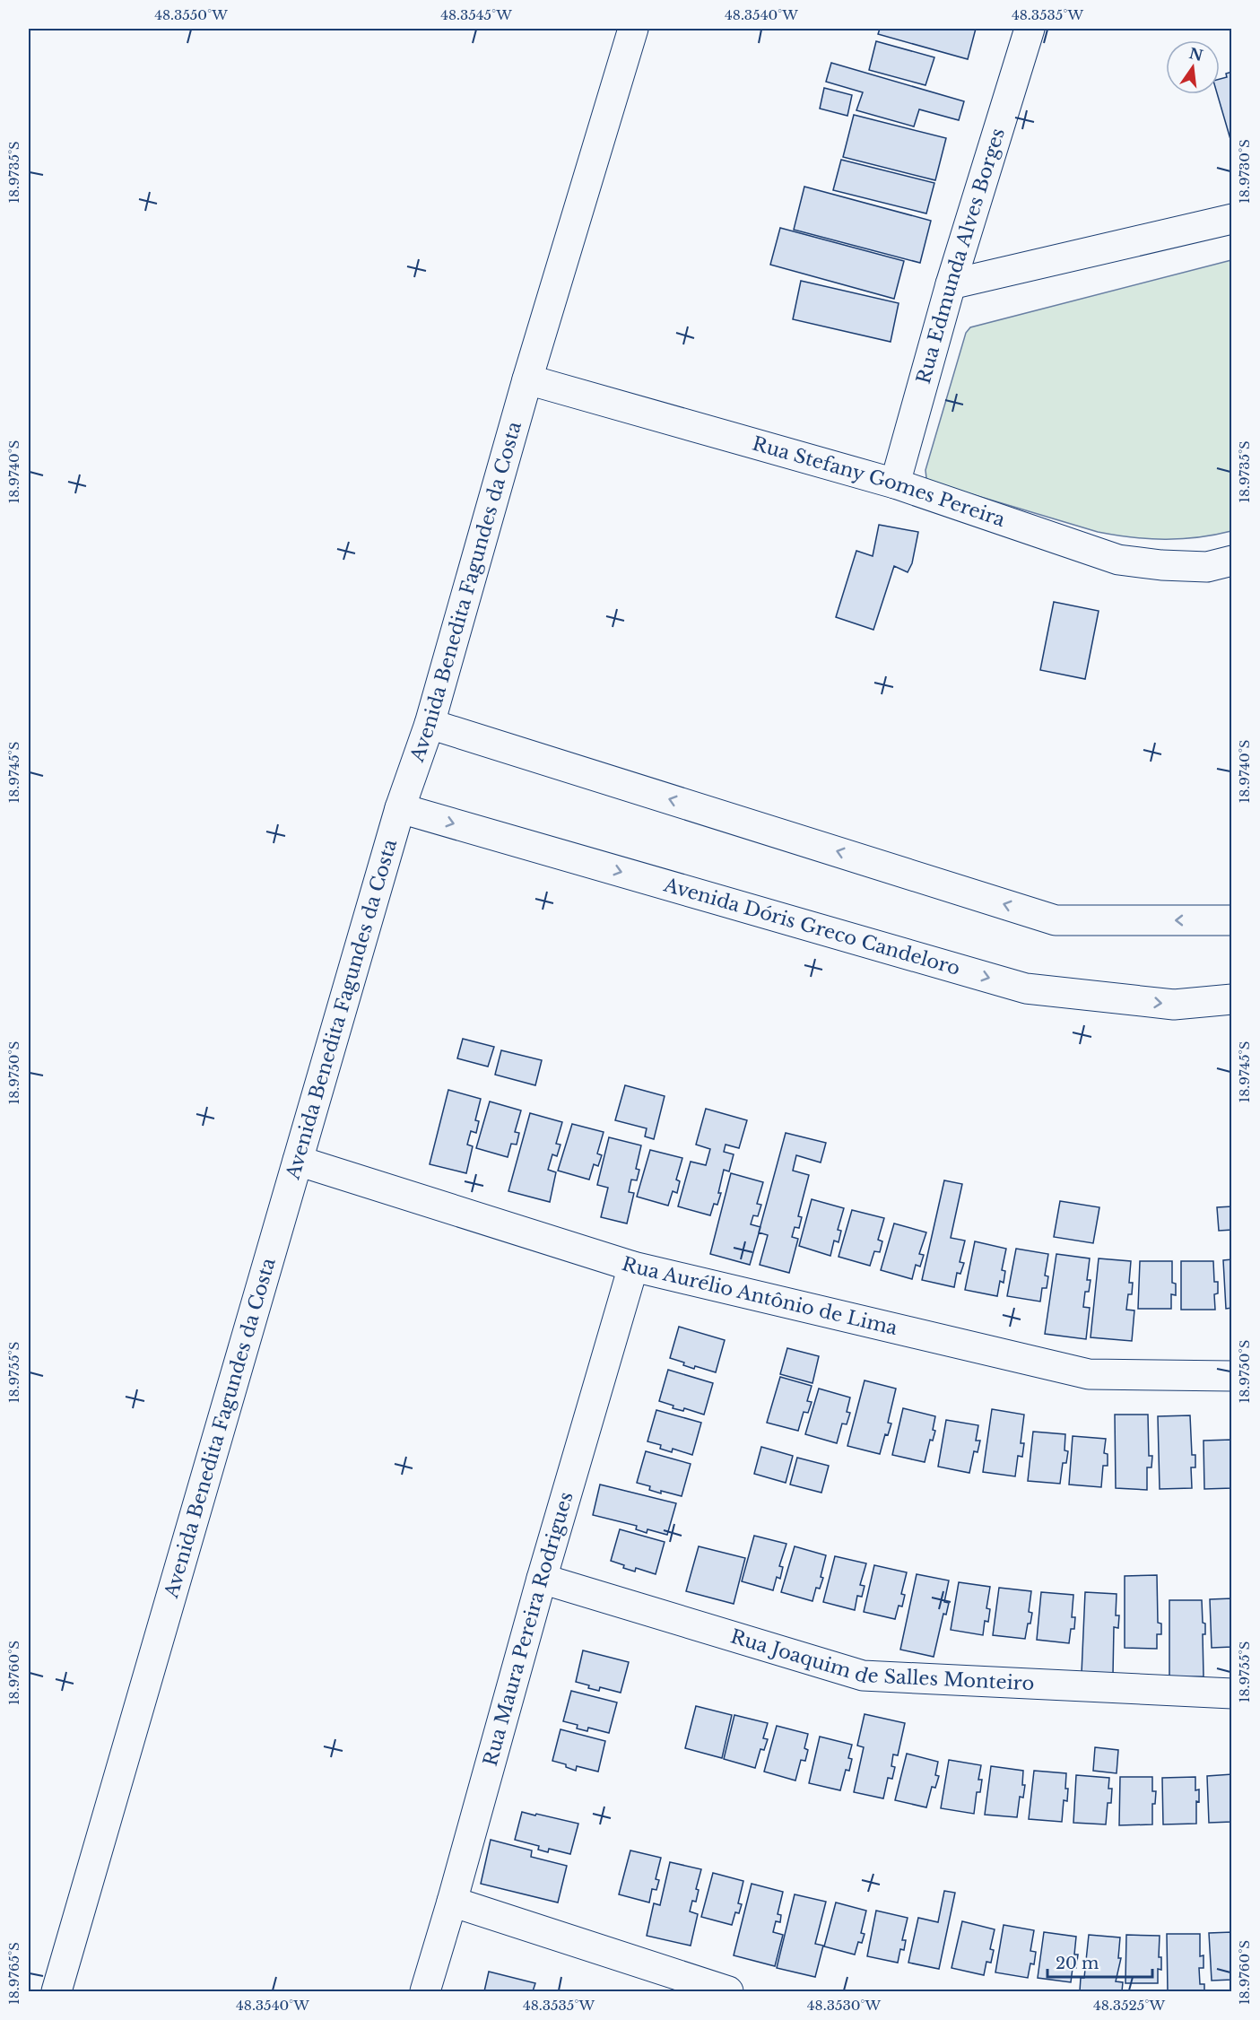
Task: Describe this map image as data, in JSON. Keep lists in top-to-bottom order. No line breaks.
{"streets":{"street":["Rua Edmunda Alves Borges","Rua Stefany Gomes Pereira","Avenida Benedita Fagundes da Costa","Avenida Dóris Greco Candeloro","Rua Aurélio Antônio de Lima","Rua Maura Pereira Rodrigues","Rua Joaquim de Salles Monteiro"]},"crossings":[["Rua Edmunda Alves Borges","Rua Stefany Gomes Pereira"],["Rua Stefany Gomes Pereira","Avenida Benedita Fagundes da Costa"],["Avenida Benedita Fagundes da Costa","Avenida Dóris Greco Candeloro"],["Avenida Benedita Fagundes da Costa","Rua Aurélio Antônio de Lima"],["Rua Aurélio Antônio de Lima","Rua Maura Pereira Rodrigues"],["Rua Maura Pereira Rodrigues","Rua Joaquim de Salles Monteiro"]],"scale_bar":"20 m","north":"top","coordinates":["48.3550°W","48.3545°W","48.3540°W","48.3535°W","18.9730°S","18.9735°S","18.9740°S","18.9745°S","18.9750°S","18.9755°S","18.9760°S","18.9765°S","48.3530°W","48.3525°W"]}
